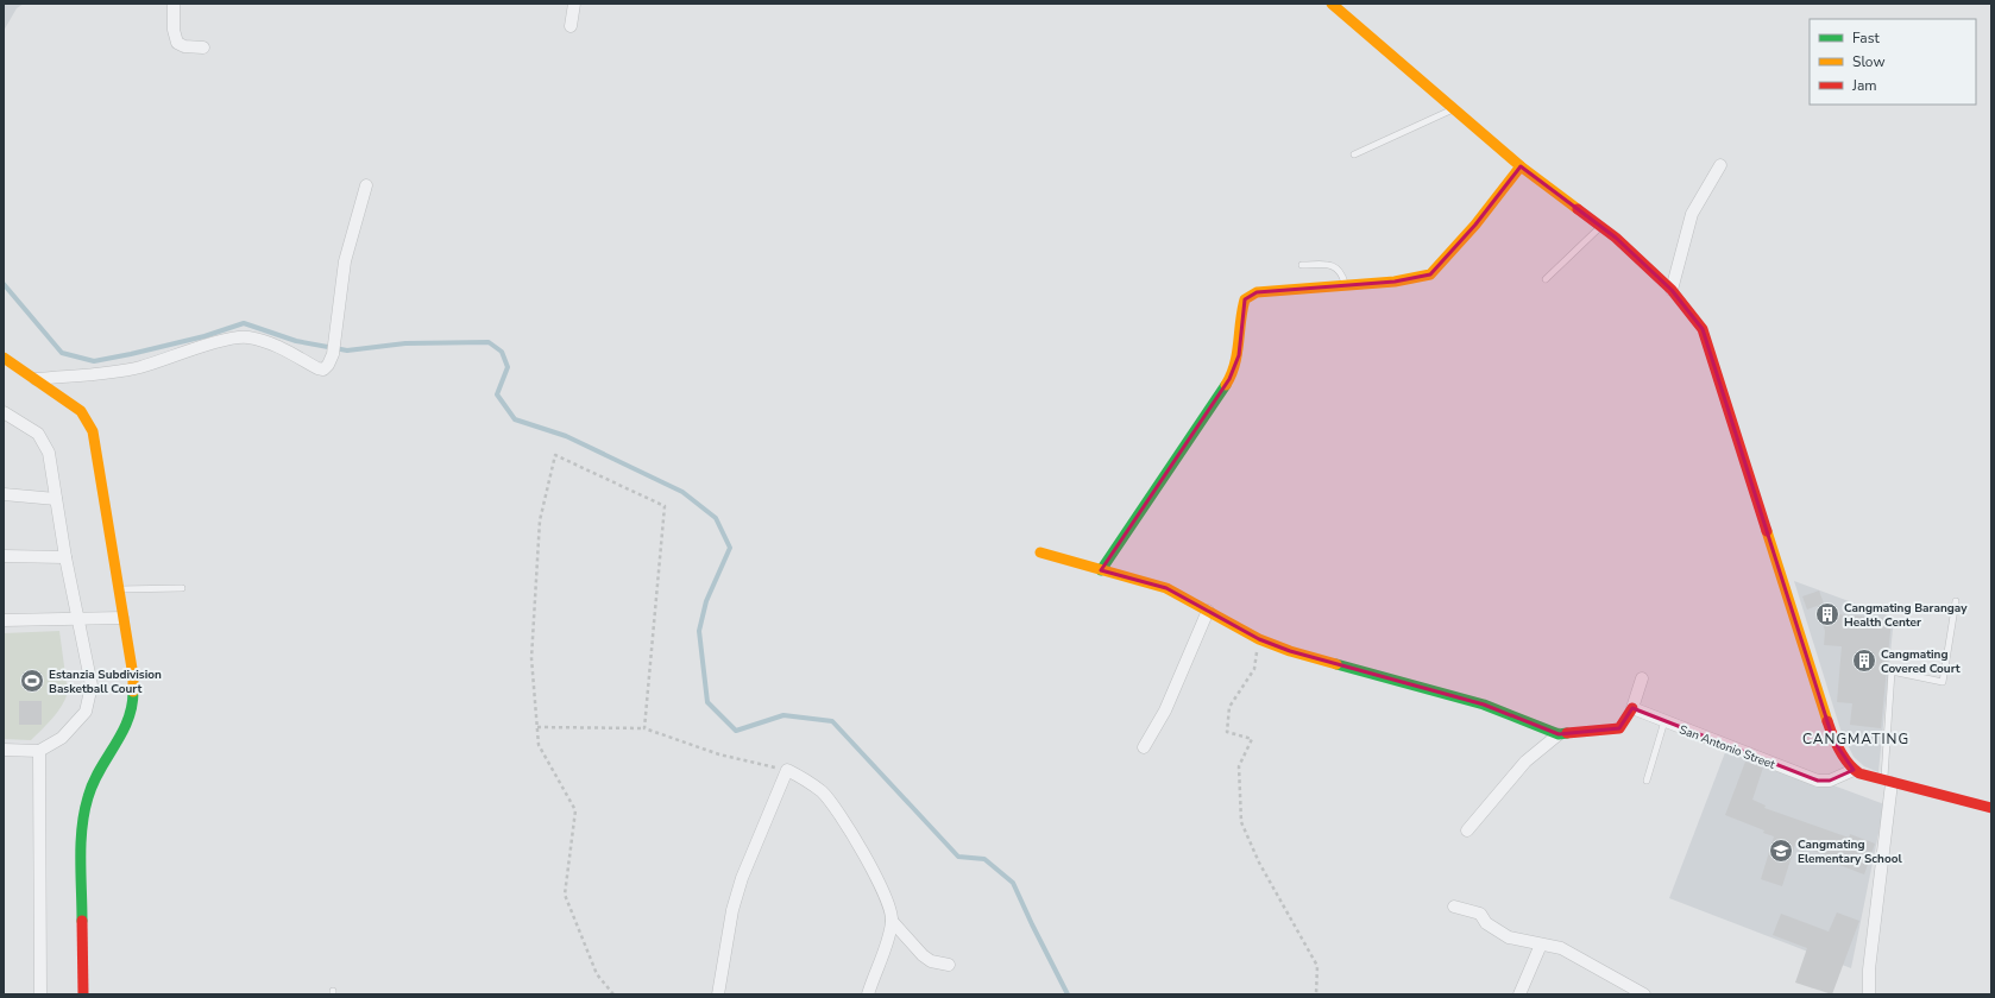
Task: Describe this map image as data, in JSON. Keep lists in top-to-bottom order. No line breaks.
{"streets":{"street":["San Antonio Street"]},"districts":["CANGMATING"],"places":{"building":["Cangmating Barangay Health Center","Cangmating Covered Court"],"sports":["Estanzia Subdivision Basketball Court"],"school or university":["Cangmating Elementary School"]},"legend":["Fast","Slow","Jam"]}
